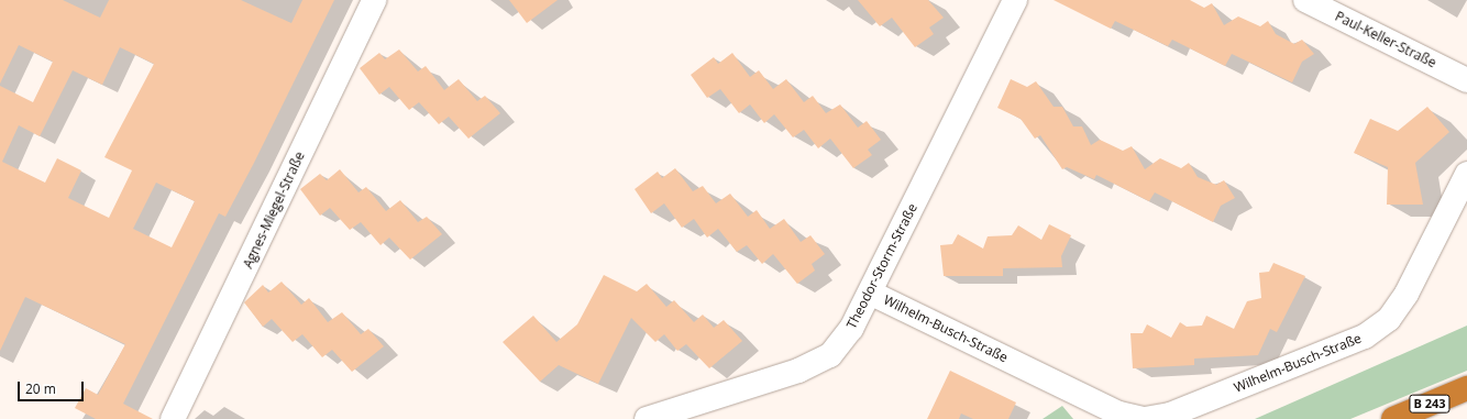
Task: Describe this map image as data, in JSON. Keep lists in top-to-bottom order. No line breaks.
{"streets":{"highway":["B 243"],"street":["Paul-Keller-Straße","Agnes-Miegel-Straße","Theodor-Storm-Straße","Wilhelm-Busch-Straße"]},"crossings":[["Theodor-Storm-Straße","Wilhelm-Busch-Straße"]],"scale_bar":"20 m"}
